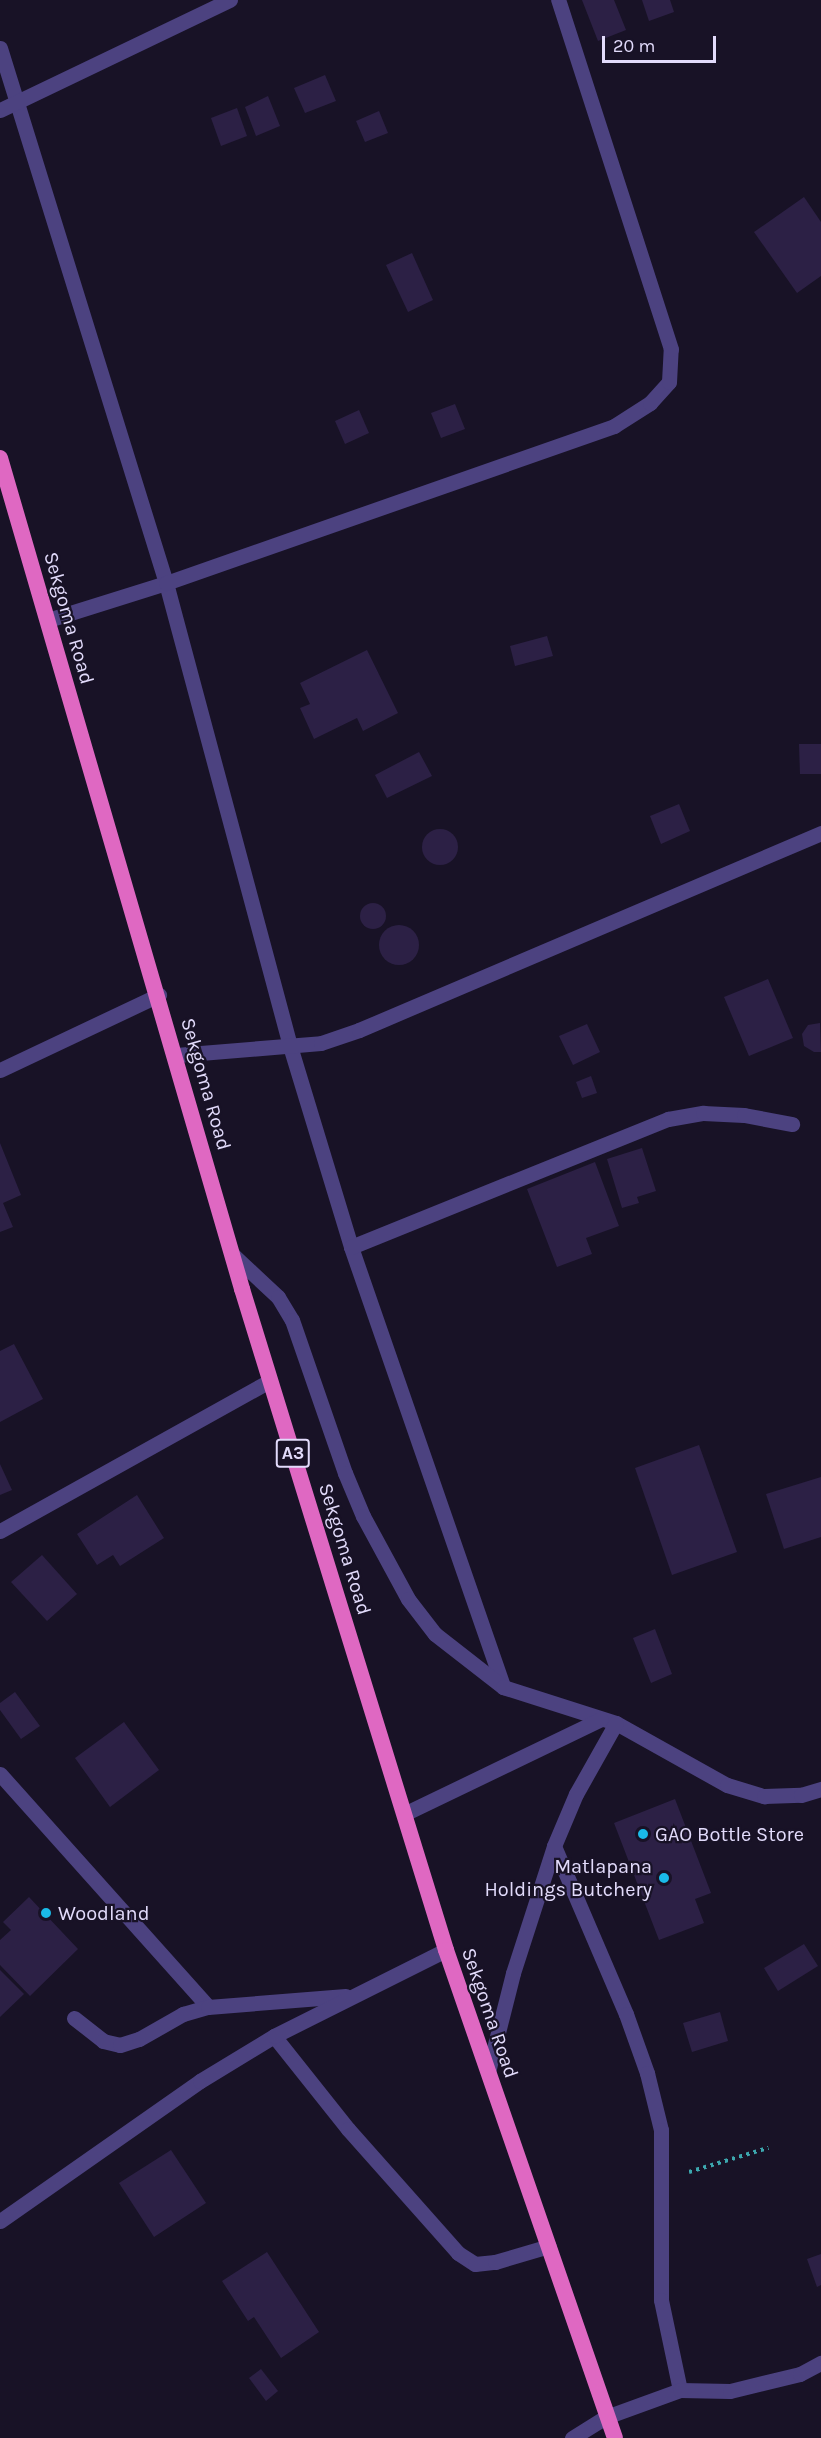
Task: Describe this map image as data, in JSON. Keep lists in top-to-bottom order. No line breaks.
{"streets":{"highway":["Sekgoma Road","A3"]},"places":["GAO Bottle Store","Matlapana Holdings Butchery","Woodland"],"scale_bar":"20 m"}
